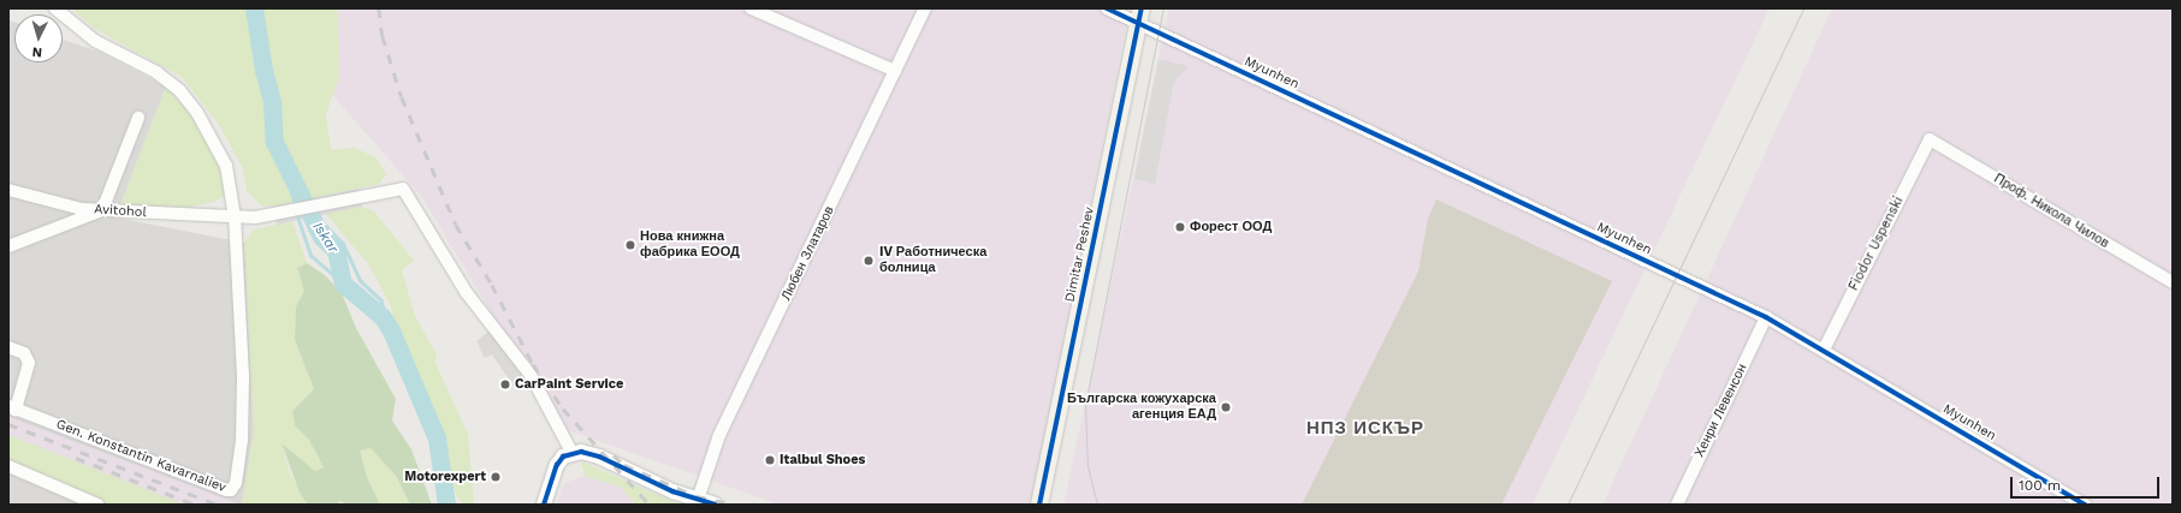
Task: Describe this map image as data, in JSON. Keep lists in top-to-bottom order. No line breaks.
{"streets":{"main road":["Dimitar Peshev"],"street":["Myunhen","Avitohol","Проф. Никола Чилов","Fiodor Uspenski","Любен Златаров","Хенри Левенсон","Gen. Konstantin Kavarnaliev"]},"crossings":[["Myunhen","Fiodor Uspenski"],["Myunhen","Dimitar Peshev"],["Myunhen","Хенри Левенсон"],["Avitohol","Gen. Konstantin Kavarnaliev"],["Проф. Никола Чилов","Fiodor Uspenski"]],"districts":["НПЗ ИСКЪР"],"water":["Iskar"],"places":["Форест ООД","Нова книжна фабрика ЕООД","IV Работническа болница","CarPaint Service","Българска кожухарска агенция ЕАД","Italbul Shoes","Motorexpert"],"scale_bar":"100 m","north":"bottom"}
